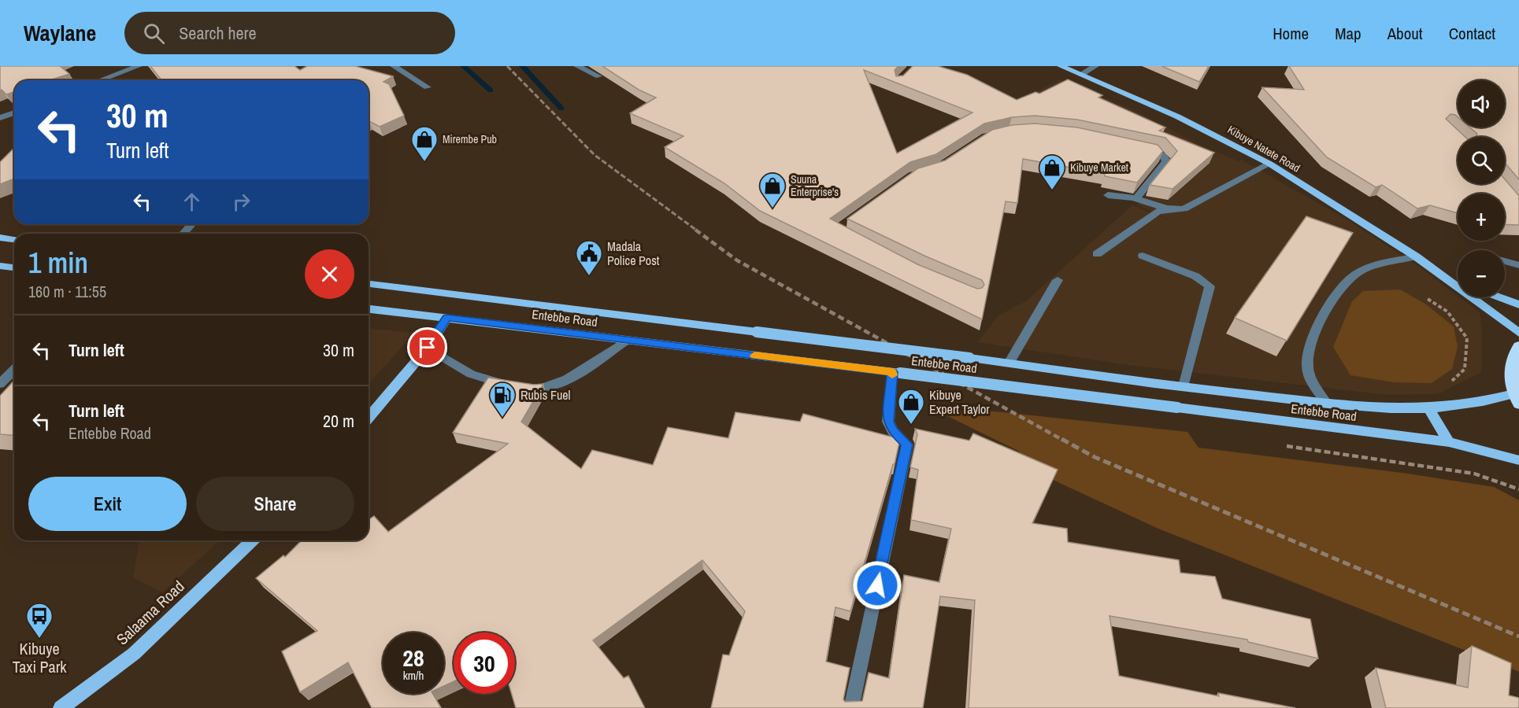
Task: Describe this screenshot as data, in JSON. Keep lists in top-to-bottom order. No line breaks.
{"streets":{"main road":["Kibuye Natete Road","Entebbe Road","Salaama Road"]},"places":{"shop":["Mirembe Pub","Kibuye Market","Suuna Enterprise's","Kibuye Expert Taylor"],"public building":["Madala Police Post"],"fuel station":["Rubis Fuel"],"bus stop":["Kibuye Taxi Park"]},"page":{"header":"Waylane","search":"Search here","nav":["Home","Map","About","Contact"],"map_buttons":["+","−"],"turn":["30 m","Turn left"],"heading":["1 min","160 m · 11:55"],"list":[{"name":"Turn left","value":"30 m"},{"name":"Turn left","note":"Entebbe Road","value":"20 m"}],"buttons":["Exit","Share"],"speed":"28 km/h","limit":"30"}}
